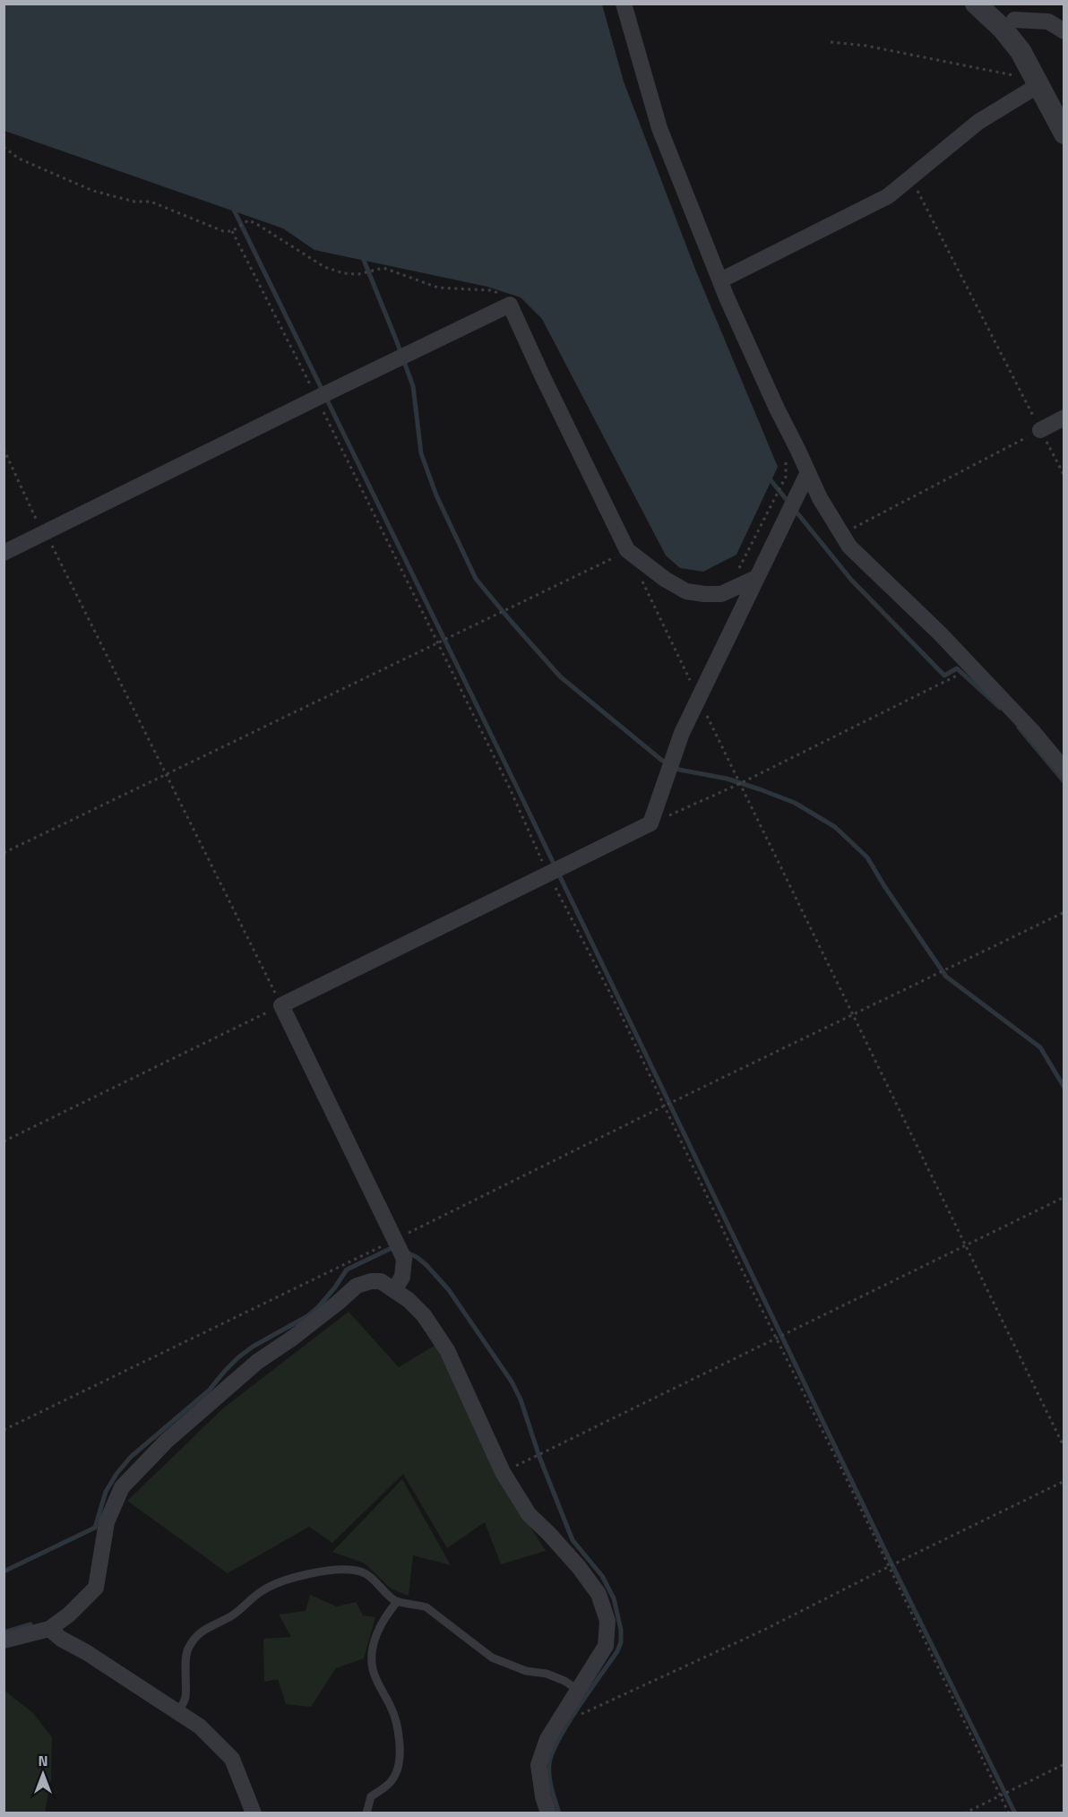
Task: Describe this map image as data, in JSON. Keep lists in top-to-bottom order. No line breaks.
{"north":"top"}
